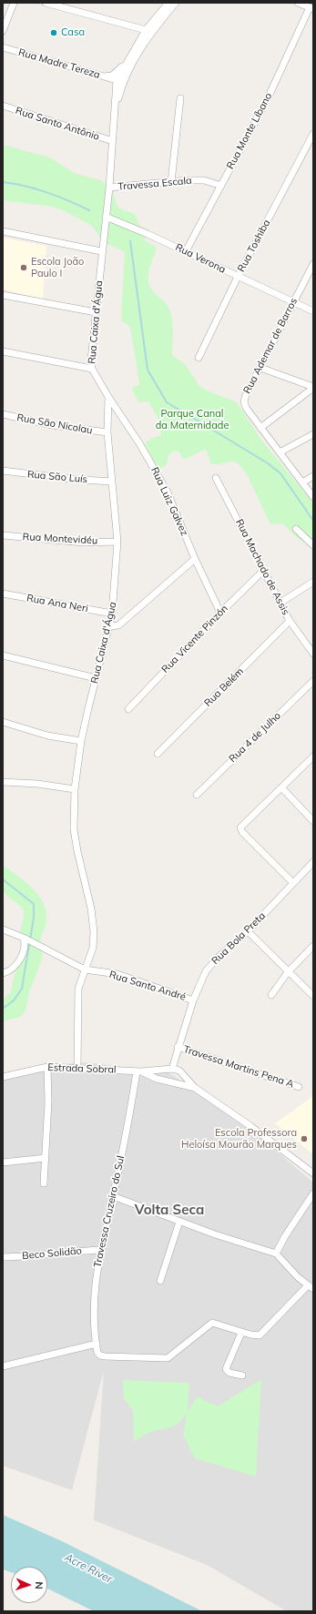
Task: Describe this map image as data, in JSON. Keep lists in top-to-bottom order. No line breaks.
{"streets":{"street":["Rua Madre Tereza","Rua Santo Antônio","Rua Monte Líbano","Travessa Escala","Rua Toshiba","Rua Verona","Rua Caixa d'Água","Rua Ademar de Barros","Rua São Nicolau","Rua São Luís","Rua Luiz Galvez","Rua Montevidéu","Rua Machado de Assis","Rua Ana Neri","Rua Vicente Pinzón","Rua Belém","Rua 4 de Julho","Rua Bola Preta","Rua Santo André","Travessa Martins Pena A","Estrada Sobral","Travessa Cruzeiro do Sul","Beco Solidão"]},"crossings":[["Rua Madre Tereza","Rua Caixa d'Água"],["Rua Santo Antônio","Rua Caixa d'Água"],["Rua Monte Líbano","Travessa Escala"],["Rua Monte Líbano","Rua Verona"],["Travessa Escala","Rua Caixa d'Água"],["Rua Toshiba","Rua Verona"],["Rua Verona","Rua Caixa d'Água"],["Rua Verona","Rua Ademar de Barros"],["Rua Caixa d'Água","Rua São Nicolau"],["Rua Caixa d'Água","Rua São Luís"],["Rua Caixa d'Água","Rua Luiz Galvez"],["Rua Caixa d'Água","Rua Montevidéu"],["Rua Caixa d'Água","Rua Ana Neri"],["Rua Caixa d'Água","Rua Santo André"],["Rua Caixa d'Água","Estrada Sobral"],["Rua Luiz Galvez","Rua Vicente Pinzón"],["Rua Machado de Assis","Rua Vicente Pinzón"],["Rua Machado de Assis","Rua Belém"],["Rua Bola Preta","Rua Santo André"],["Rua Bola Preta","Travessa Martins Pena A"],["Rua Bola Preta","Estrada Sobral"],["Estrada Sobral","Travessa Cruzeiro do Sul"],["Travessa Cruzeiro do Sul","Beco Solidão"]],"districts":["Volta Seca"],"water":["Acre River"],"parks":["Parque Canal da Maternidade"],"places":["Casa","Escola João Paulo I","Escola Professora Heloísa Mourão Marques"],"north":"right"}
